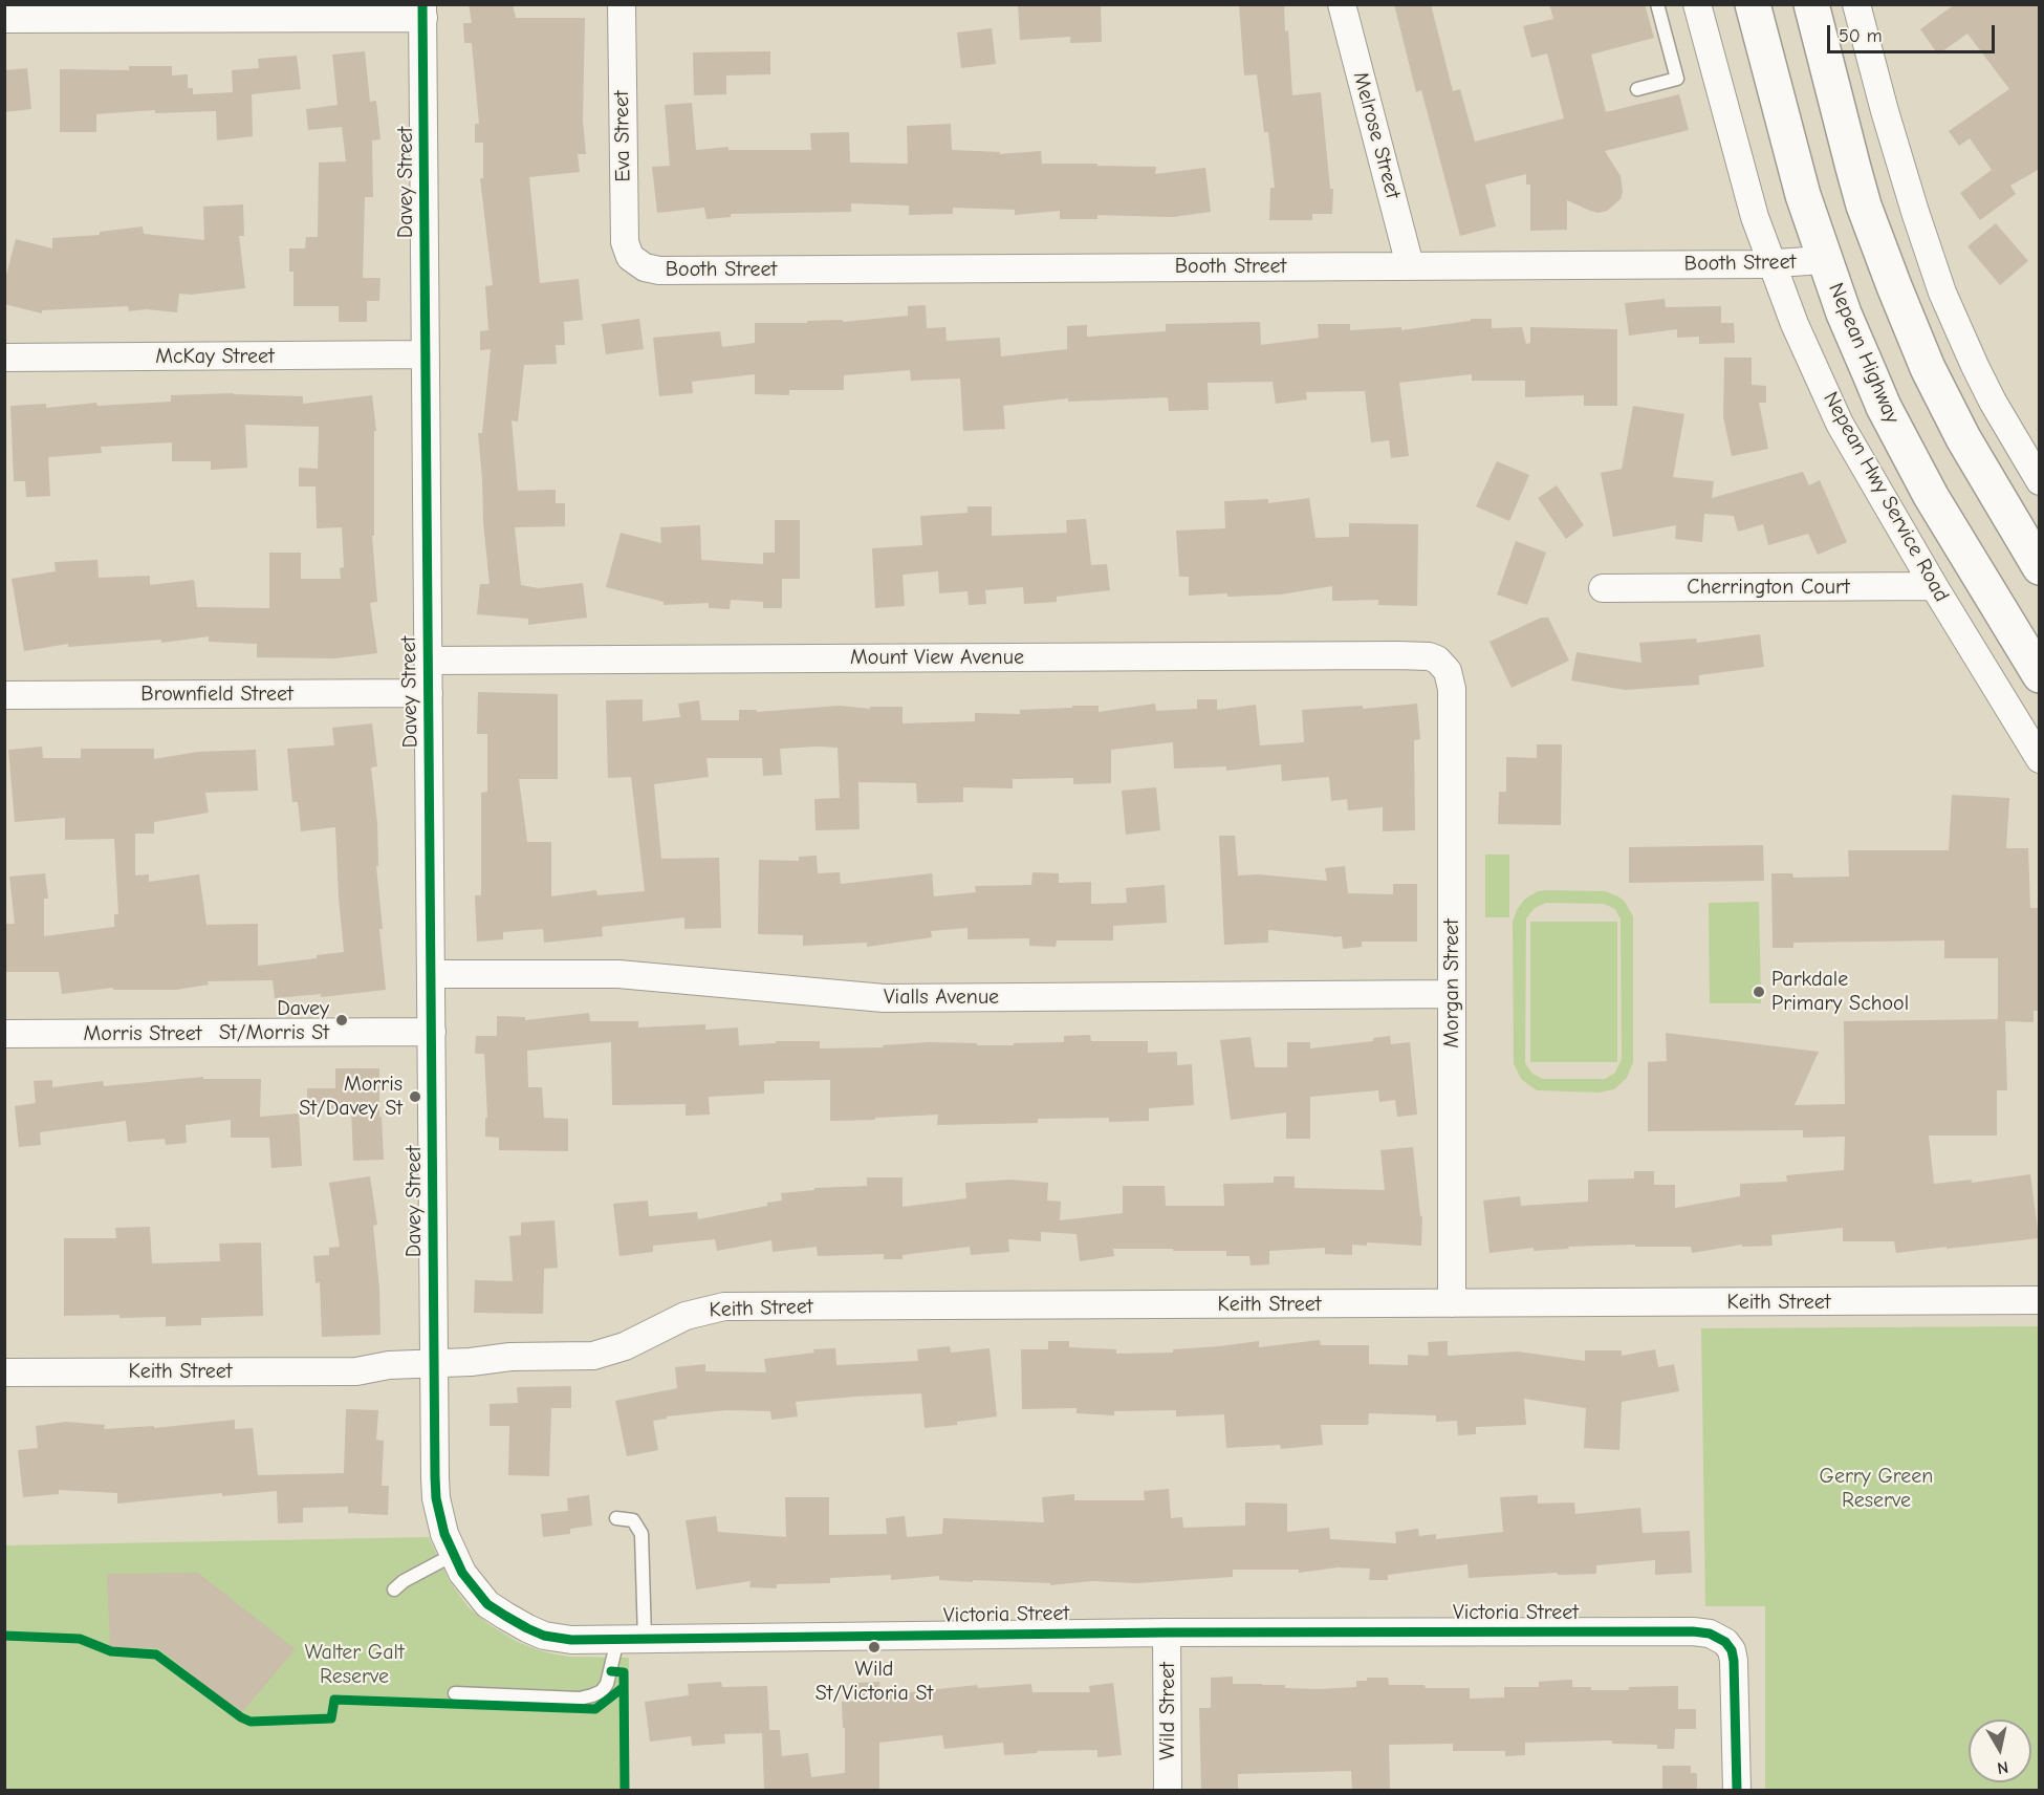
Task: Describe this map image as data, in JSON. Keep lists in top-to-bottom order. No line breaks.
{"streets":{"highway":["Nepean Highway"],"street":["Melrose Street","Eva Street","Davey Street","Booth Street","McKay Street","Nepean Hwy Service Road","Cherrington Court","Mount View Avenue","Brownfield Street","Morgan Street","Vialls Avenue","Morris Street","Keith Street","Victoria Street","Wild Street"]},"crossings":[["Melrose Street","Booth Street"],["Eva Street","Booth Street"],["Davey Street","McKay Street"],["Davey Street","Mount View Avenue"],["Davey Street","Brownfield Street"],["Davey Street","Vialls Avenue"],["Davey Street","Morris Street"],["Davey Street","Keith Street"],["Davey Street","Victoria Street"],["Booth Street","Nepean Highway"],["Booth Street","Nepean Hwy Service Road"],["Nepean Hwy Service Road","Cherrington Court"],["Mount View Avenue","Morgan Street"],["Morgan Street","Vialls Avenue"],["Morgan Street","Keith Street"],["Keith Street","Victoria Street"],["Victoria Street","Wild Street"]],"parks":["Gerry Green Reserve","Walter Galt Reserve"],"places":["Parkdale Primary School","Davey St/Morris St","Morris St/Davey St","Wild St/Victoria St"],"scale_bar":"50 m","north":"bottom"}
